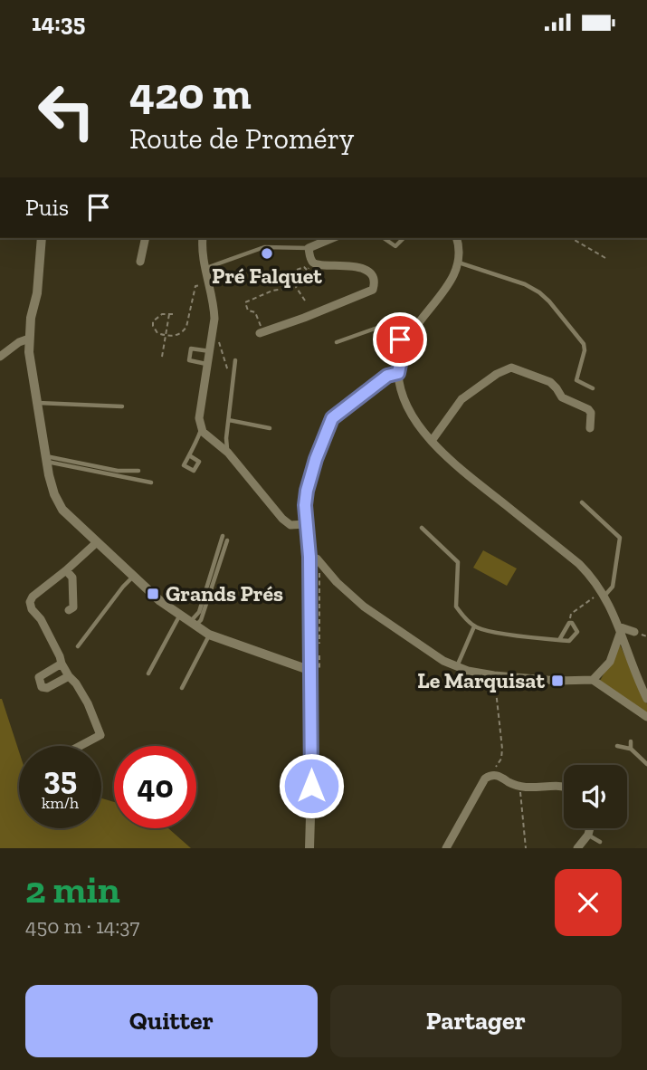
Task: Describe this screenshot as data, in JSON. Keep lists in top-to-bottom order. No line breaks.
{"places":{"other":["Pré Falquet"],"transit":["Grands Prés","Le Marquisat"]},"page":{"status":"14:35","turn":["420 m","Route de Proméry"],"then":"Puis","speed":"35 km/h","limit":"40","heading":["2 min","450 m · 14:37"],"buttons":["Quitter","Partager"]}}
